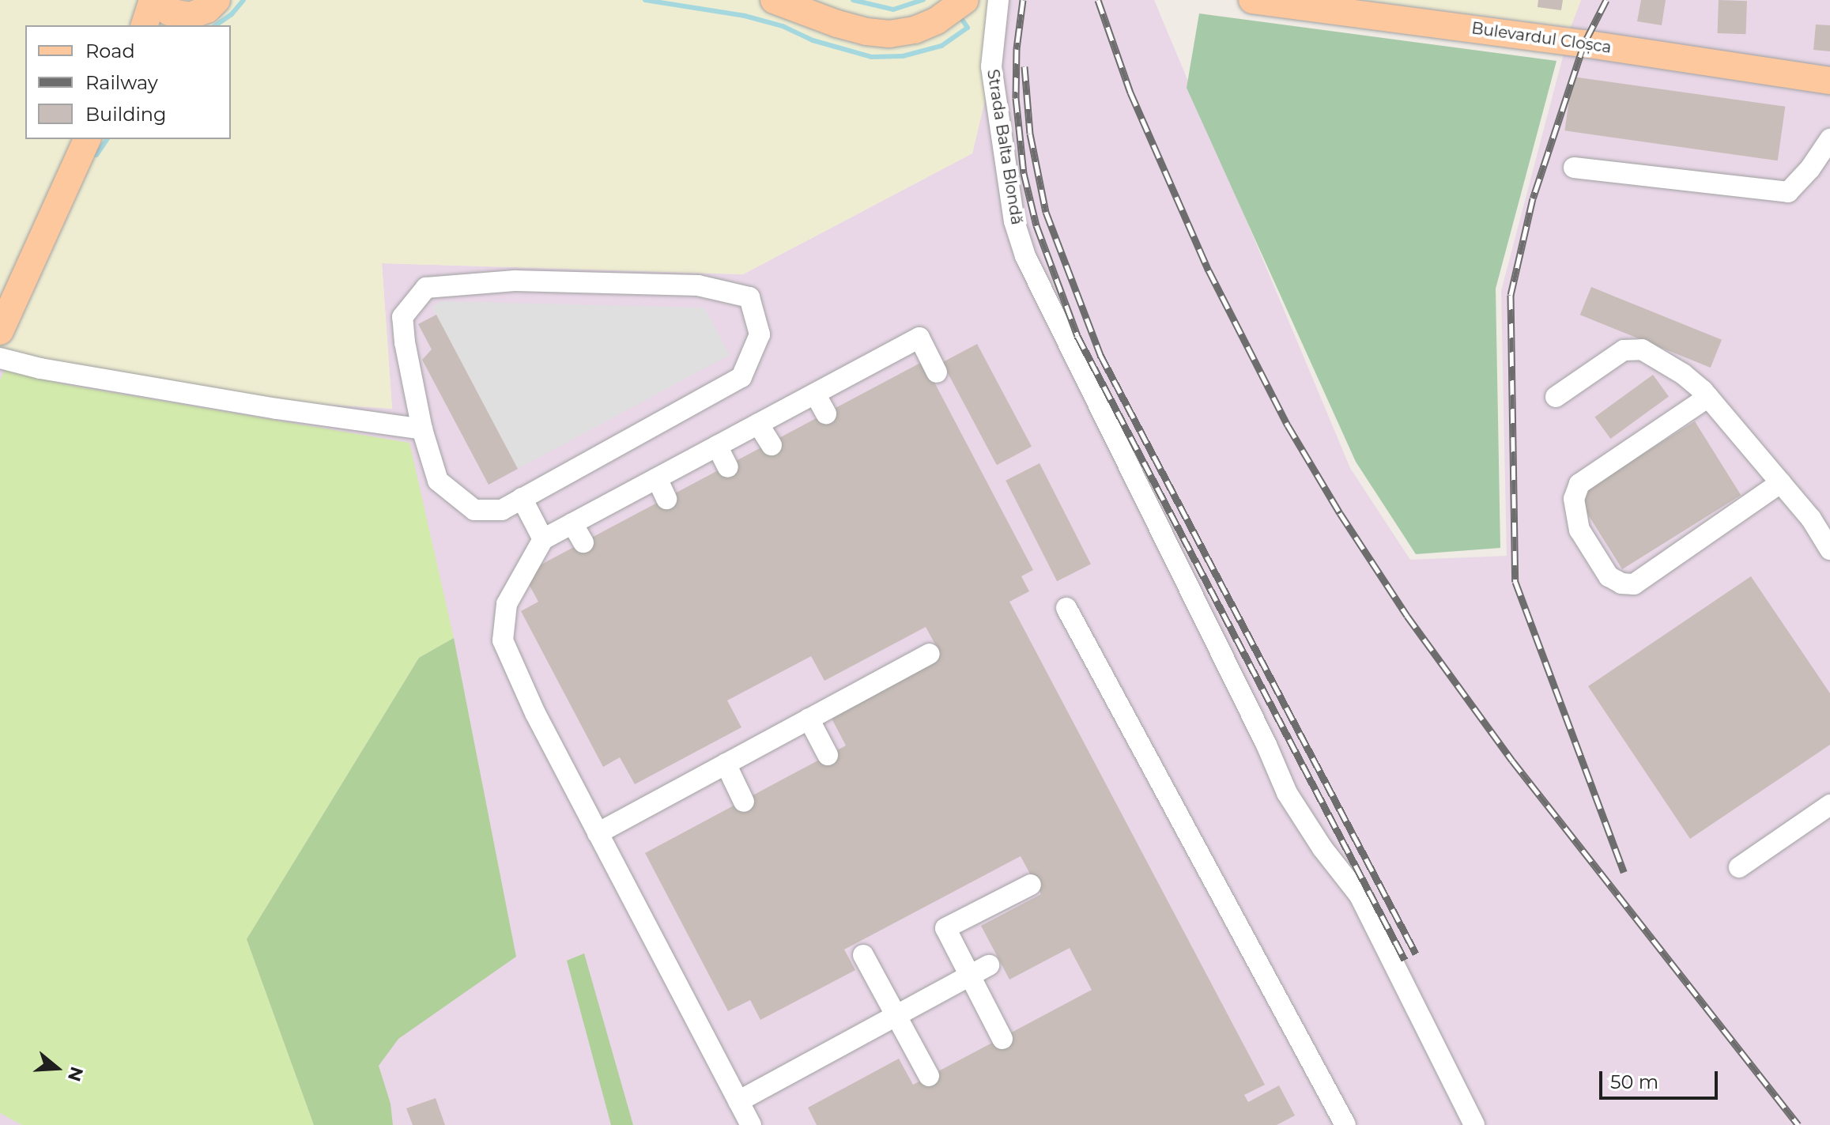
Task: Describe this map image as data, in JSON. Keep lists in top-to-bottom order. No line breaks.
{"streets":{"main road":["Bulevardul Cloșca"],"lane":["Strada Balta Blondă"]},"legend":["Road","Railway","Building"],"scale_bar":"50 m","north":"right"}
